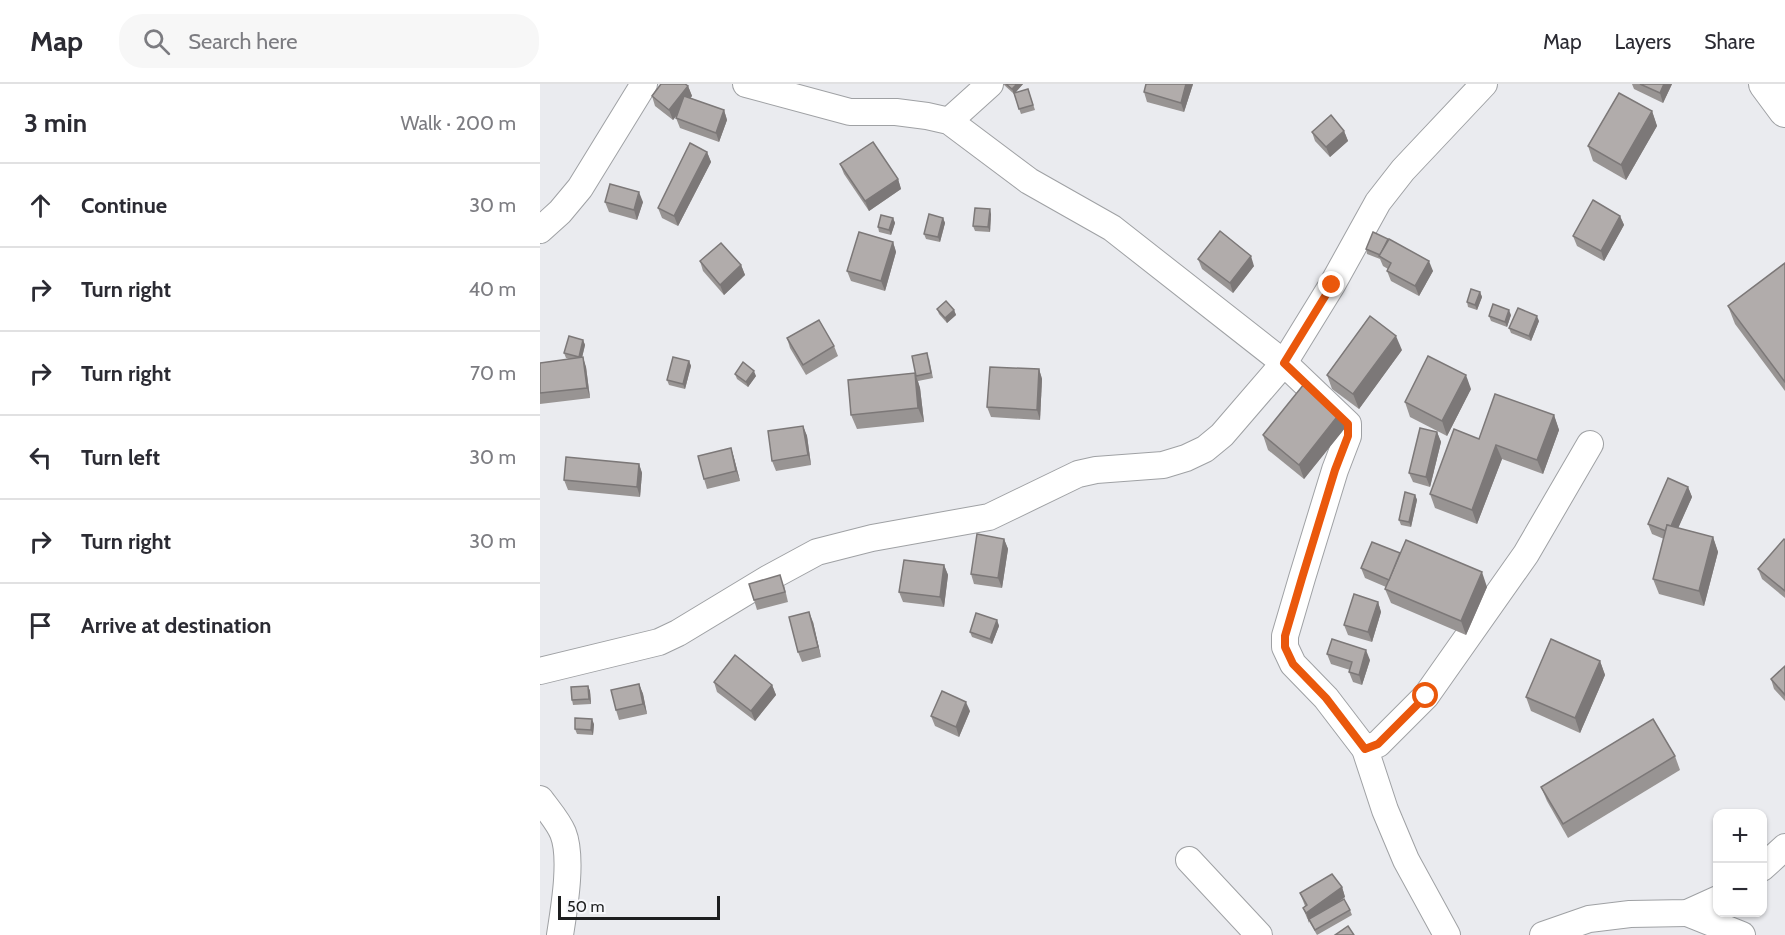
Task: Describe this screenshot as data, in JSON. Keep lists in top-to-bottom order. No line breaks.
{"scale_bar":"50 m","page":{"header":"Map","search":"Search here","nav":["Map","Layers","Share"],"heading":["3 min","Walk · 200 m"],"list":[["Continue","30 m"],["Turn right","40 m"],["Turn right","70 m"],["Turn left","30 m"],["Turn right","30 m"],"Arrive at destination"],"map_buttons":["+","−"],"scale":"50 m"}}
